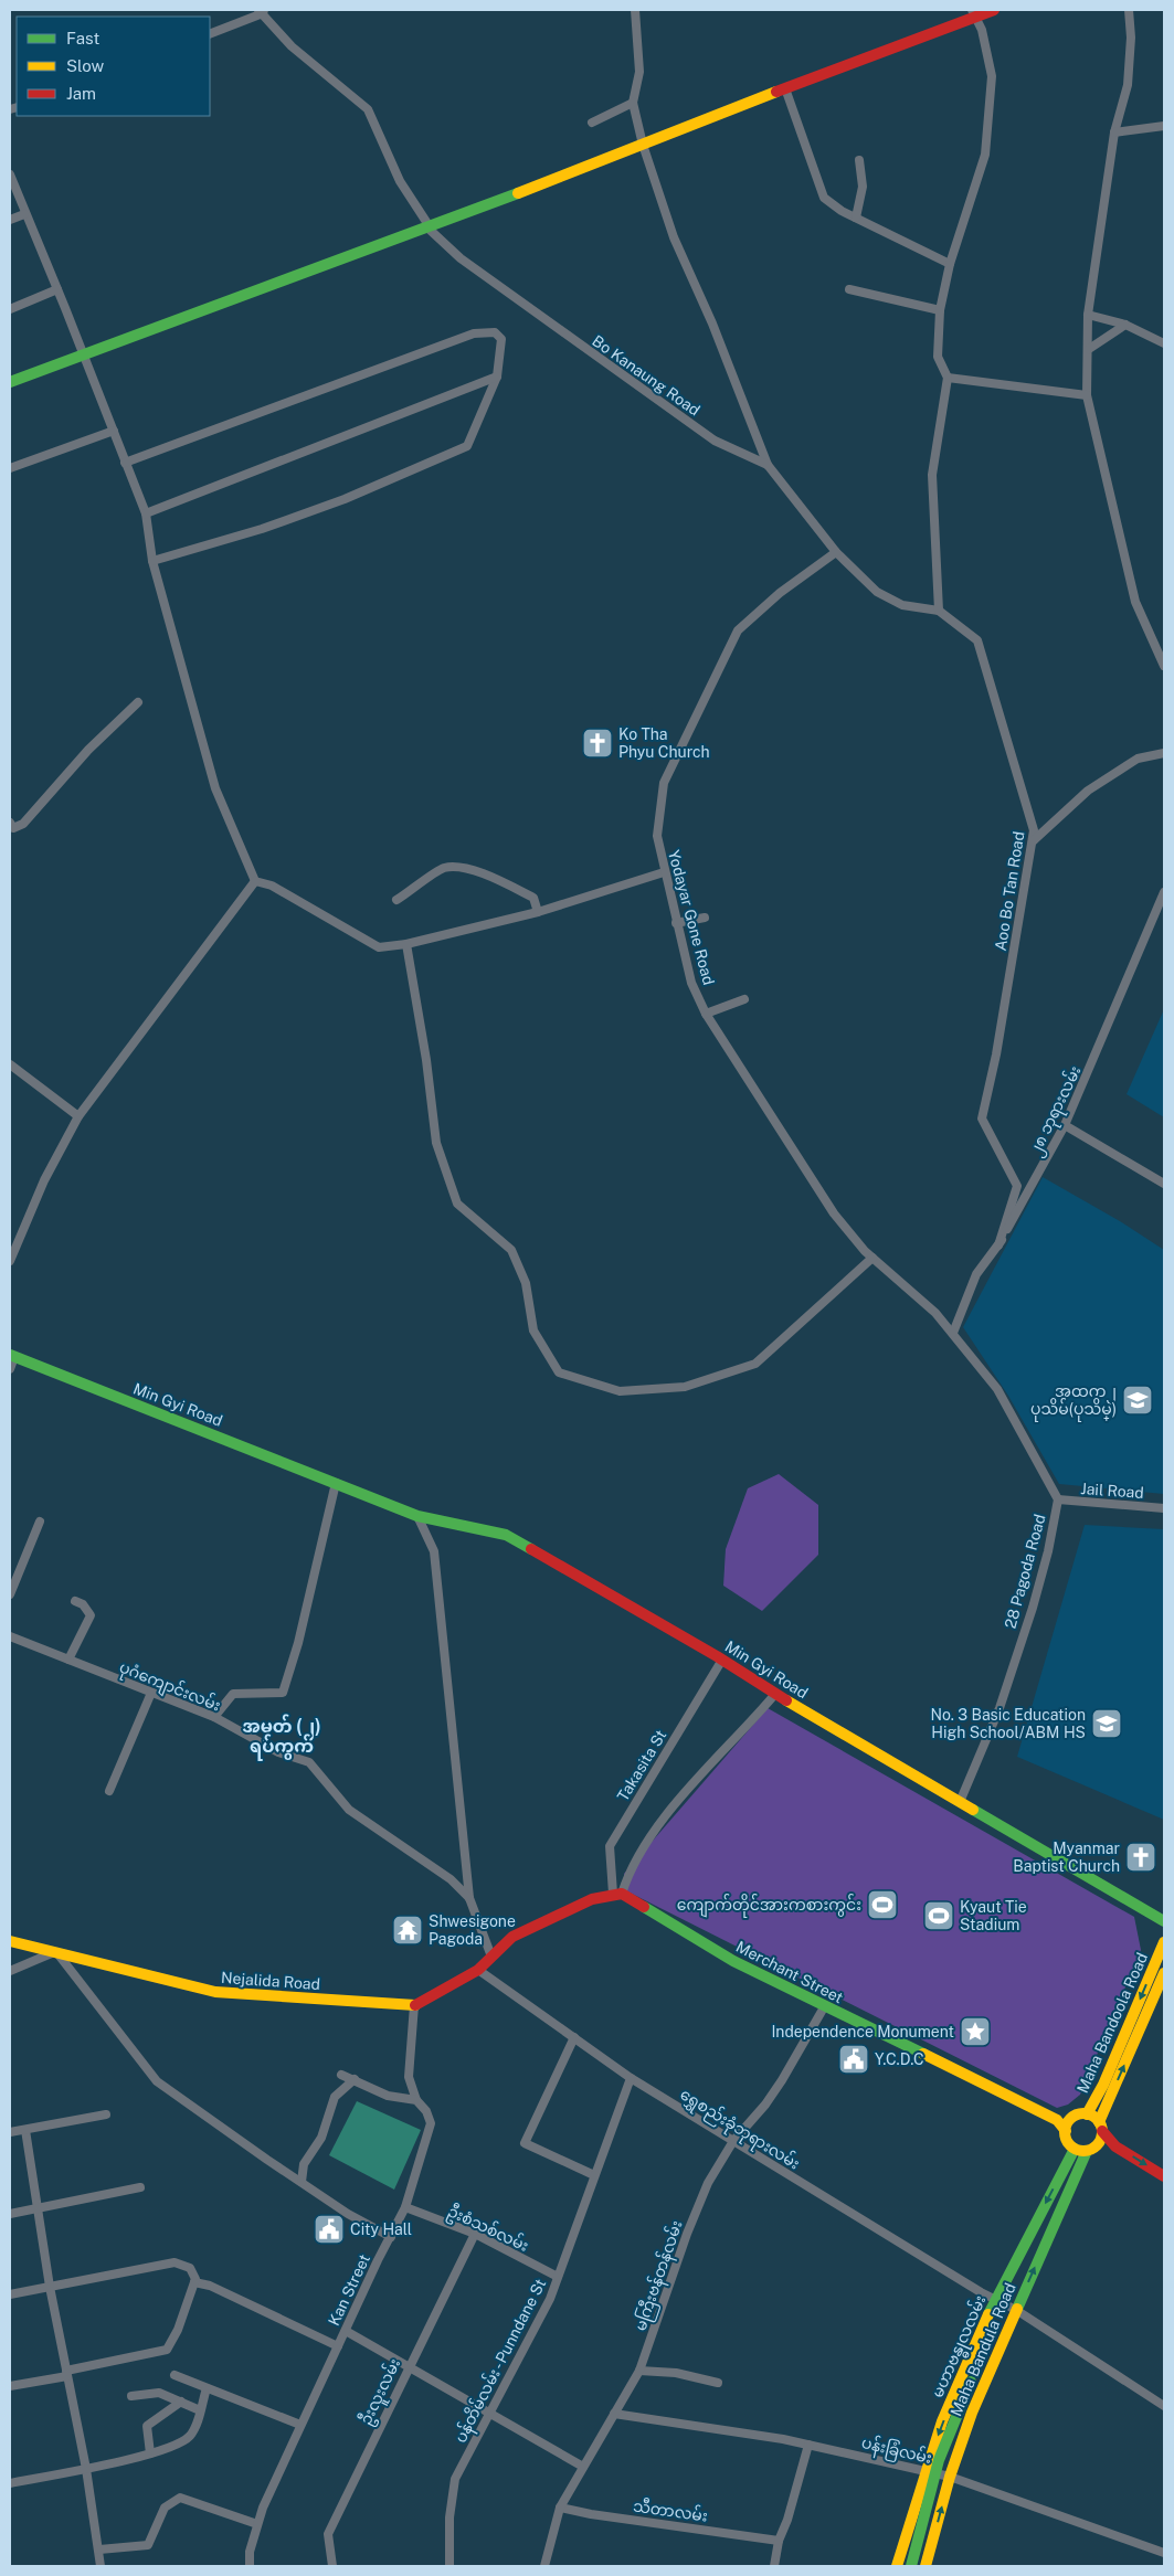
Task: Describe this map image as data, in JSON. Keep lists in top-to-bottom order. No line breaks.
{"streets":{"main road":["Min Gyi Road","Merchant Street","Nejalida Road","Maha Bandoola Road","မဟာဗန္ဓုလလမ်း","Maha Bandula Road"],"street":["Bo Kanaung Road","Aoo Bo Tan Road","Yodayar Gone Road","၂၈ ဘုရားလမ်း","Jail Road","28 Pagoda Road","ပုဂံကျောင်းလမ်း","Takasita St","ရွှေစည်းခုံဘုရားလမ်း","ဦးစံသစ်လမ်း","မကြီးဗန်တန်လမ်း","Kan Street","ပန်တိမ်လမ်း - Punndane St","ဦးလူးလမ်း","ပန်းခြံလမ်း","သီတာလမ်း"]},"crossings":[["Bo Kanaung Road","Aoo Bo Tan Road"],["Bo Kanaung Road","Yodayar Gone Road"],["Aoo Bo Tan Road","Yodayar Gone Road"],["Aoo Bo Tan Road","၂၈ ဘုရားလမ်း"],["Yodayar Gone Road","၂၈ ဘုရားလမ်း"],["Yodayar Gone Road","28 Pagoda Road"],["၂၈ ဘုရားလမ်း","28 Pagoda Road"],["Min Gyi Road","28 Pagoda Road"],["Min Gyi Road","Takasita St"],["Jail Road","28 Pagoda Road"],["Takasita St","Merchant Street"],["Merchant Street","မကြီးဗန်တန်လမ်း"],["Nejalida Road","Kan Street"],["Maha Bandoola Road","မဟာဗန္ဓုလလမ်း"],["Maha Bandoola Road","Maha Bandula Road"],["ရွှေစည်းခုံဘုရားလမ်း","မကြီးဗန်တန်လမ်း"],["ရွှေစည်းခုံဘုရားလမ်း","မဟာဗန္ဓုလလမ်း"],["ရွှေစည်းခုံဘုရားလမ်း","Maha Bandula Road"],["ရွှေစည်းခုံဘုရားလမ်း","ပန်တိမ်လမ်း - Punndane St"],["ဦးစံသစ်လမ်း","Kan Street"],["ဦးစံသစ်လမ်း","ပန်တိမ်လမ်း - Punndane St"],["ဦးစံသစ်လမ်း","ဦးလူးလမ်း"],["မကြီးဗန်တန်လမ်း","ပန်းခြံလမ်း"],["မကြီးဗန်တန်လမ်း","သီတာလမ်း"],["မဟာဗန္ဓုလလမ်း","Maha Bandula Road"],["မဟာဗန္ဓုလလမ်း","ပန်းခြံလမ်း"],["Maha Bandula Road","ပန်းခြံလမ်း"]],"districts":["အမှတ် (၂) ရပ်ကွက်"],"places":{"church":["Ko Tha Phyu Church","Myanmar Baptist Church"],"school or university":["အထက၂ ပုသိမ်(ပုသိမ္)","No. 3 Basic Education High School/ABM HS"],"sports":["ကျောက်တိုင်အားကစားကွင်း","Kyaut Tie Stadium"],"temple":["Shwesigone Pagoda"],"place":["Independence Monument"],"public building":["Y.C.D.C","City Hall"]},"legend":["Fast","Slow","Jam"]}
